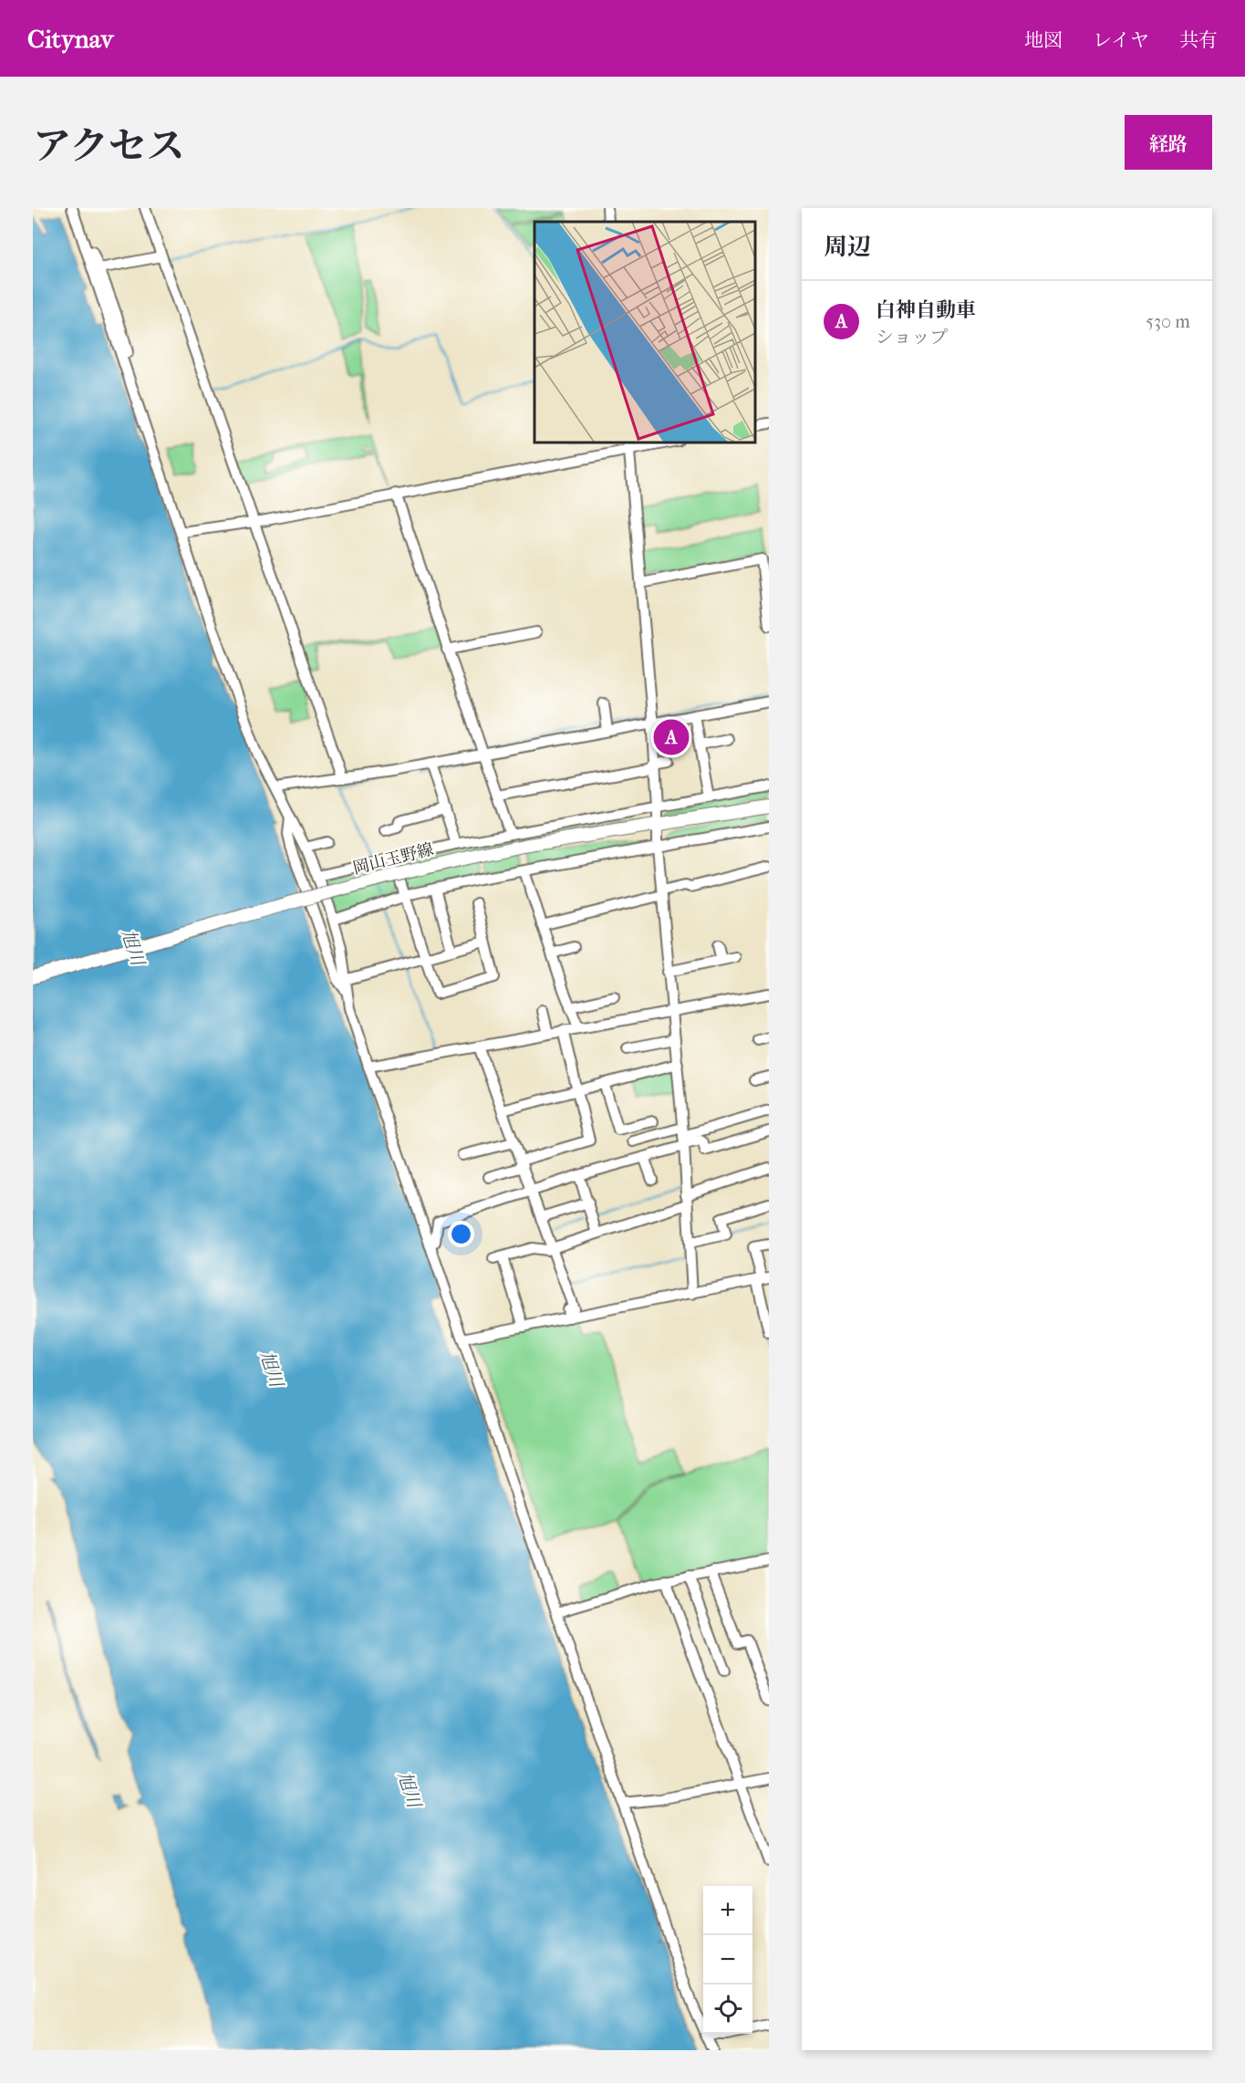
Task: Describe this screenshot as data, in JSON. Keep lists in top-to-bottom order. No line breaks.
{"streets":{"main road":["岡山玉野線"]},"water":["旭川"],"page":{"header":"Citynav","nav":["地図","レイヤ","共有"],"title":"アクセス","buttons":"経路","heading":"周辺","list":[{"mark":"A","name":"白神自動車","note":"ショップ","value":"530 m"}],"pins":"A","map_buttons":["+","−"]}}
